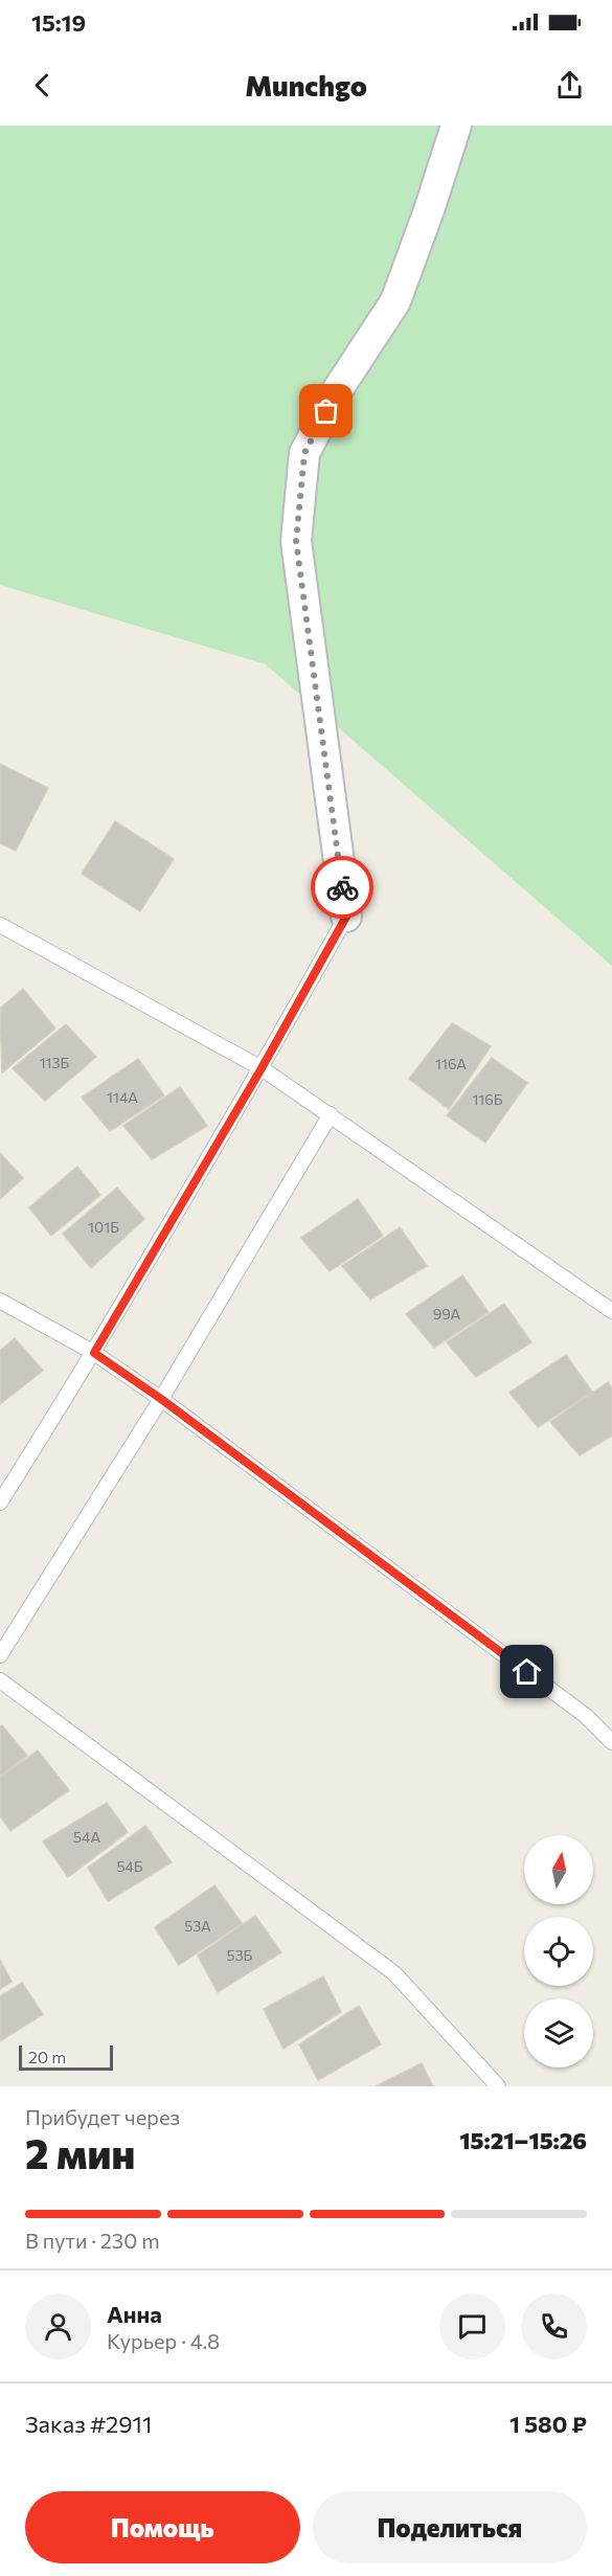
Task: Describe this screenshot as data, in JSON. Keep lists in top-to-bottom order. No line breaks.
{"house_numbers":["113Б","116А","114А","116Б","101Б","99А","54А","54Б","53А","53Б"],"scale_bar":"20 m","north":"top","page":{"status":"15:19","header":"Munchgo","scale":"20 m","heading":["2 мин","Прибудет через","15:21–15:26"],"panel":["Анна","Курьер · 4.8","Заказ #2911","1 580 ₽"],"bar":"В пути · 230 m","buttons":["Помощь","Поделиться"]}}
